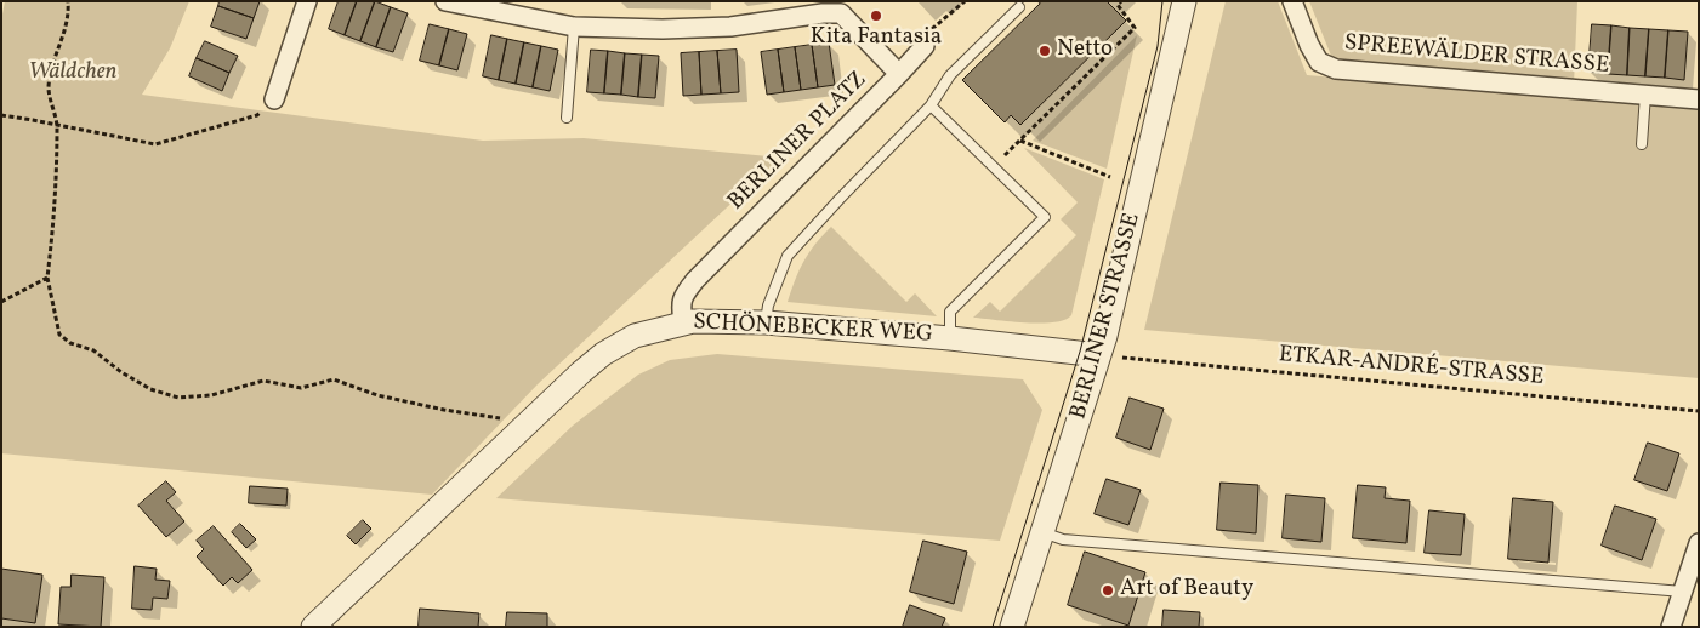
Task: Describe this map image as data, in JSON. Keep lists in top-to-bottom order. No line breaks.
{"streets":{"street":["SPREEWÄLDER STRASSE","BERLINER PLATZ","BERLINER STRASSE","SCHÖNEBECKER WEG"],"path":["ETKAR-ANDRÉ-STRASSE"]},"crossings":[["BERLINER PLATZ","SCHÖNEBECKER WEG"],["BERLINER STRASSE","SCHÖNEBECKER WEG"],["BERLINER STRASSE","ETKAR-ANDRÉ-STRASSE"],["SCHÖNEBECKER WEG","ETKAR-ANDRÉ-STRASSE"]],"parks":["Wäldchen"],"places":["Kita Fantasia","Netto","Art of Beauty"]}
